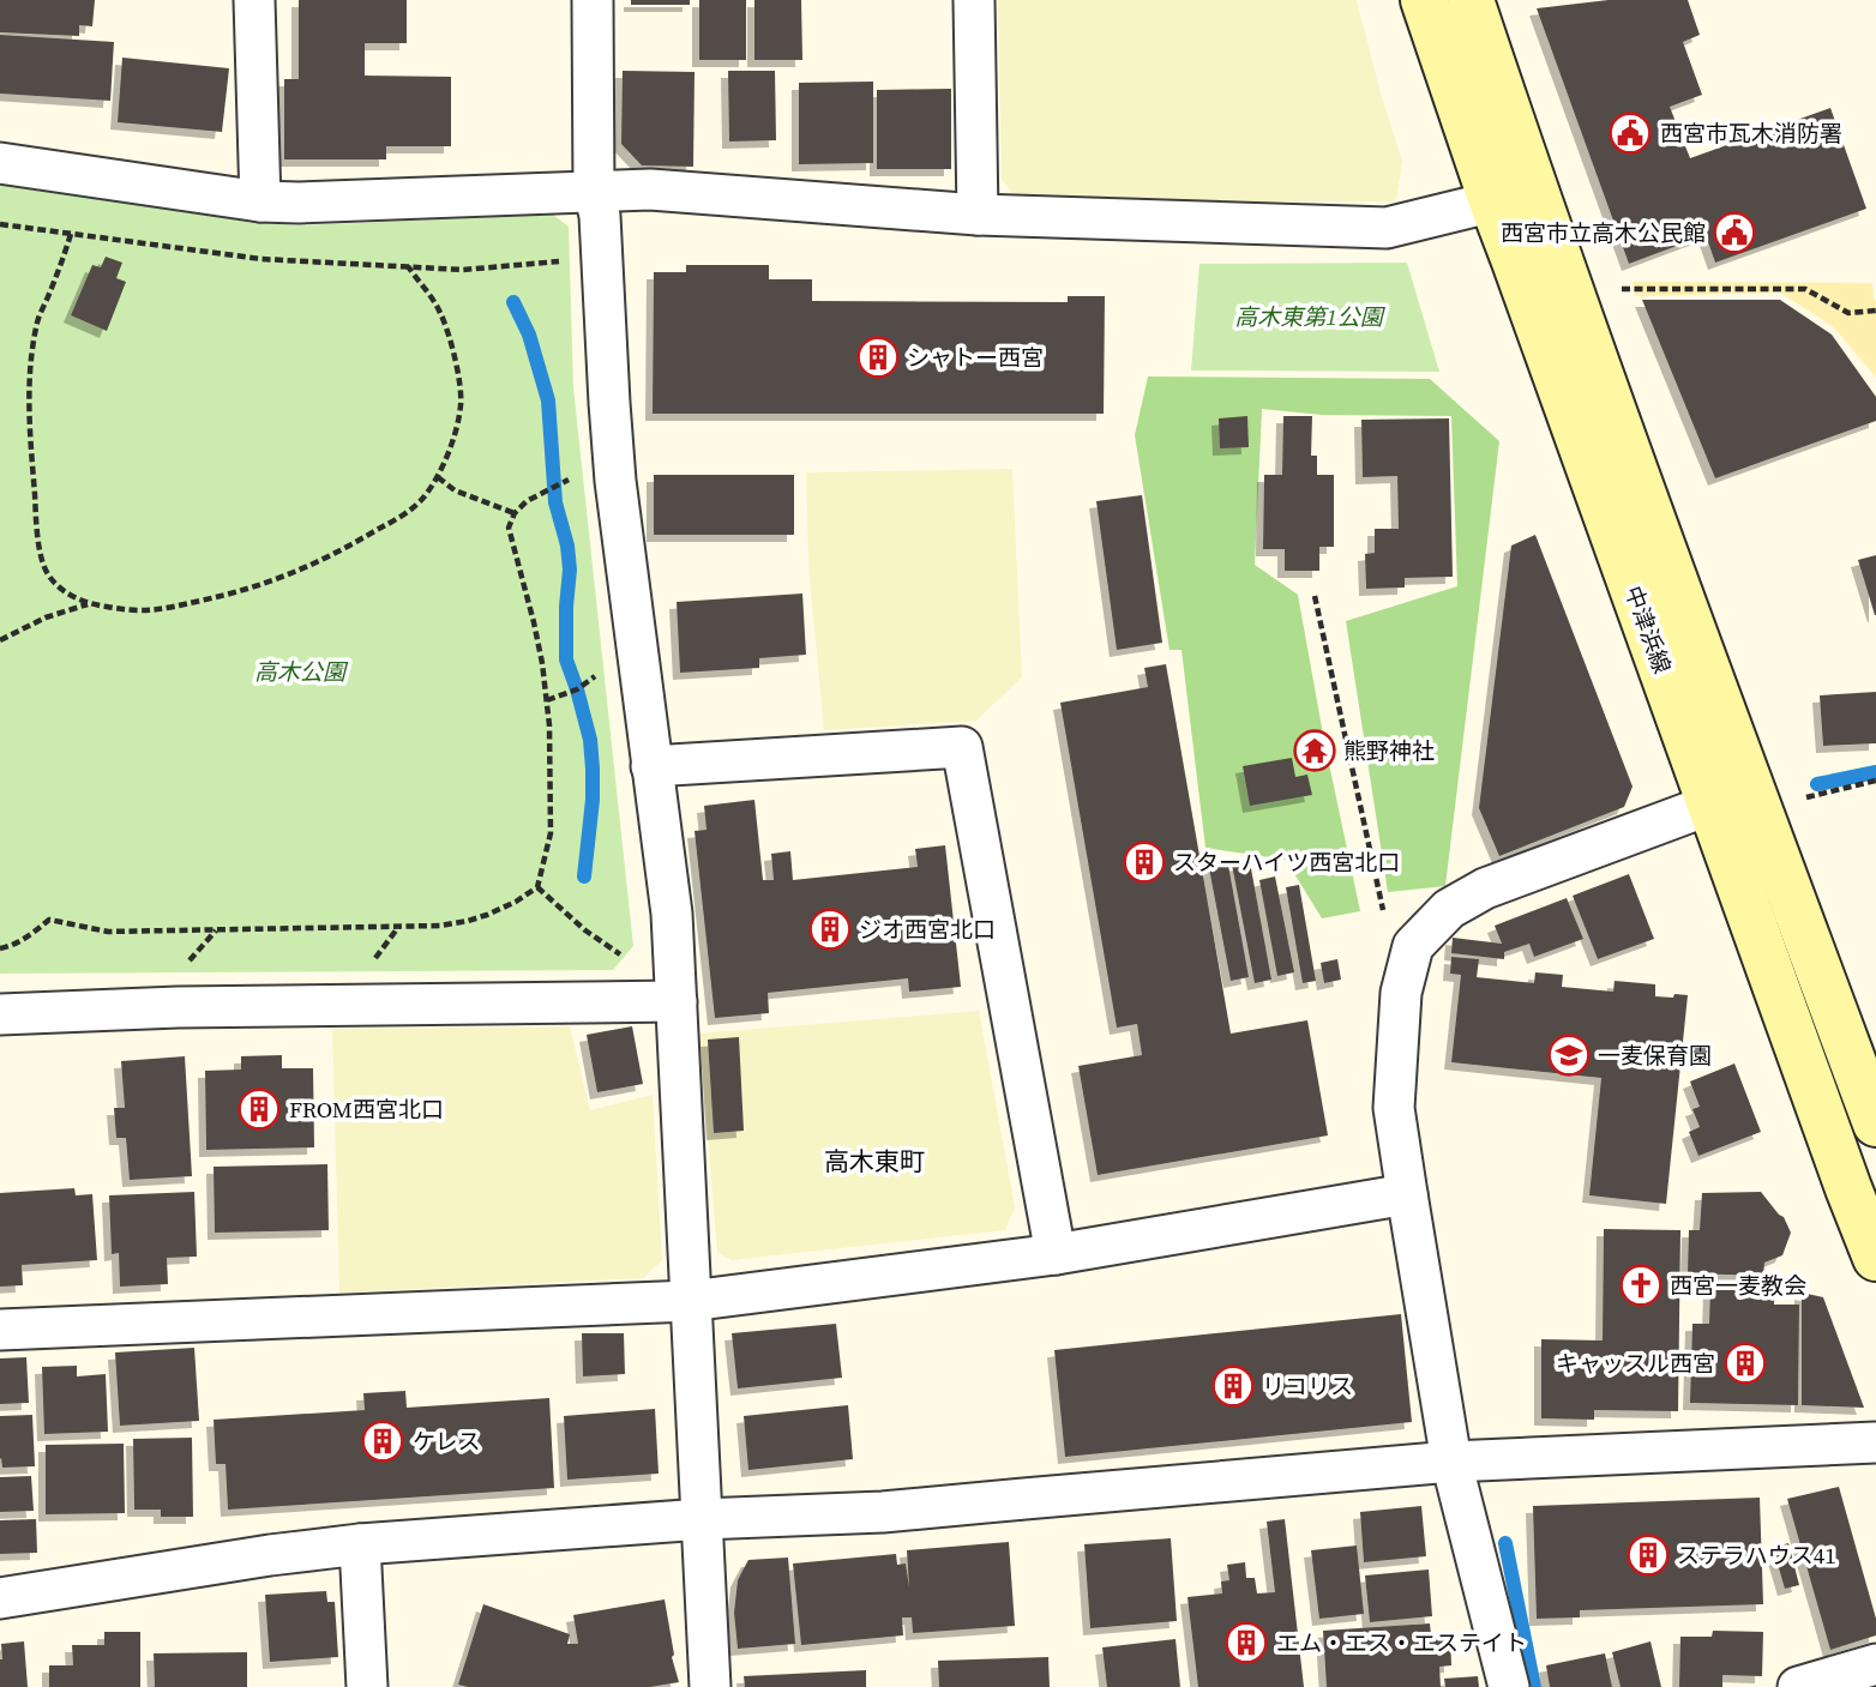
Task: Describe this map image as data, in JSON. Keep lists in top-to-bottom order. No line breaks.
{"streets":{"street":["中津浜線"]},"districts":["高木東町"],"parks":["高木東第1公園","高木公園"],"places":{"public building":["西宮市瓦木消防署","西宮市立高木公民館"],"building":["シャトー西宮","スターハイツ西宮北口","ジオ西宮北口","FROM西宮北口","キャッスル西宮","リコリス","ケレス","ステラハウス41","エム・エス・エステイト"],"temple":["熊野神社"],"school or university":["一麦保育園"],"church":["西宮一麦教会"]}}
